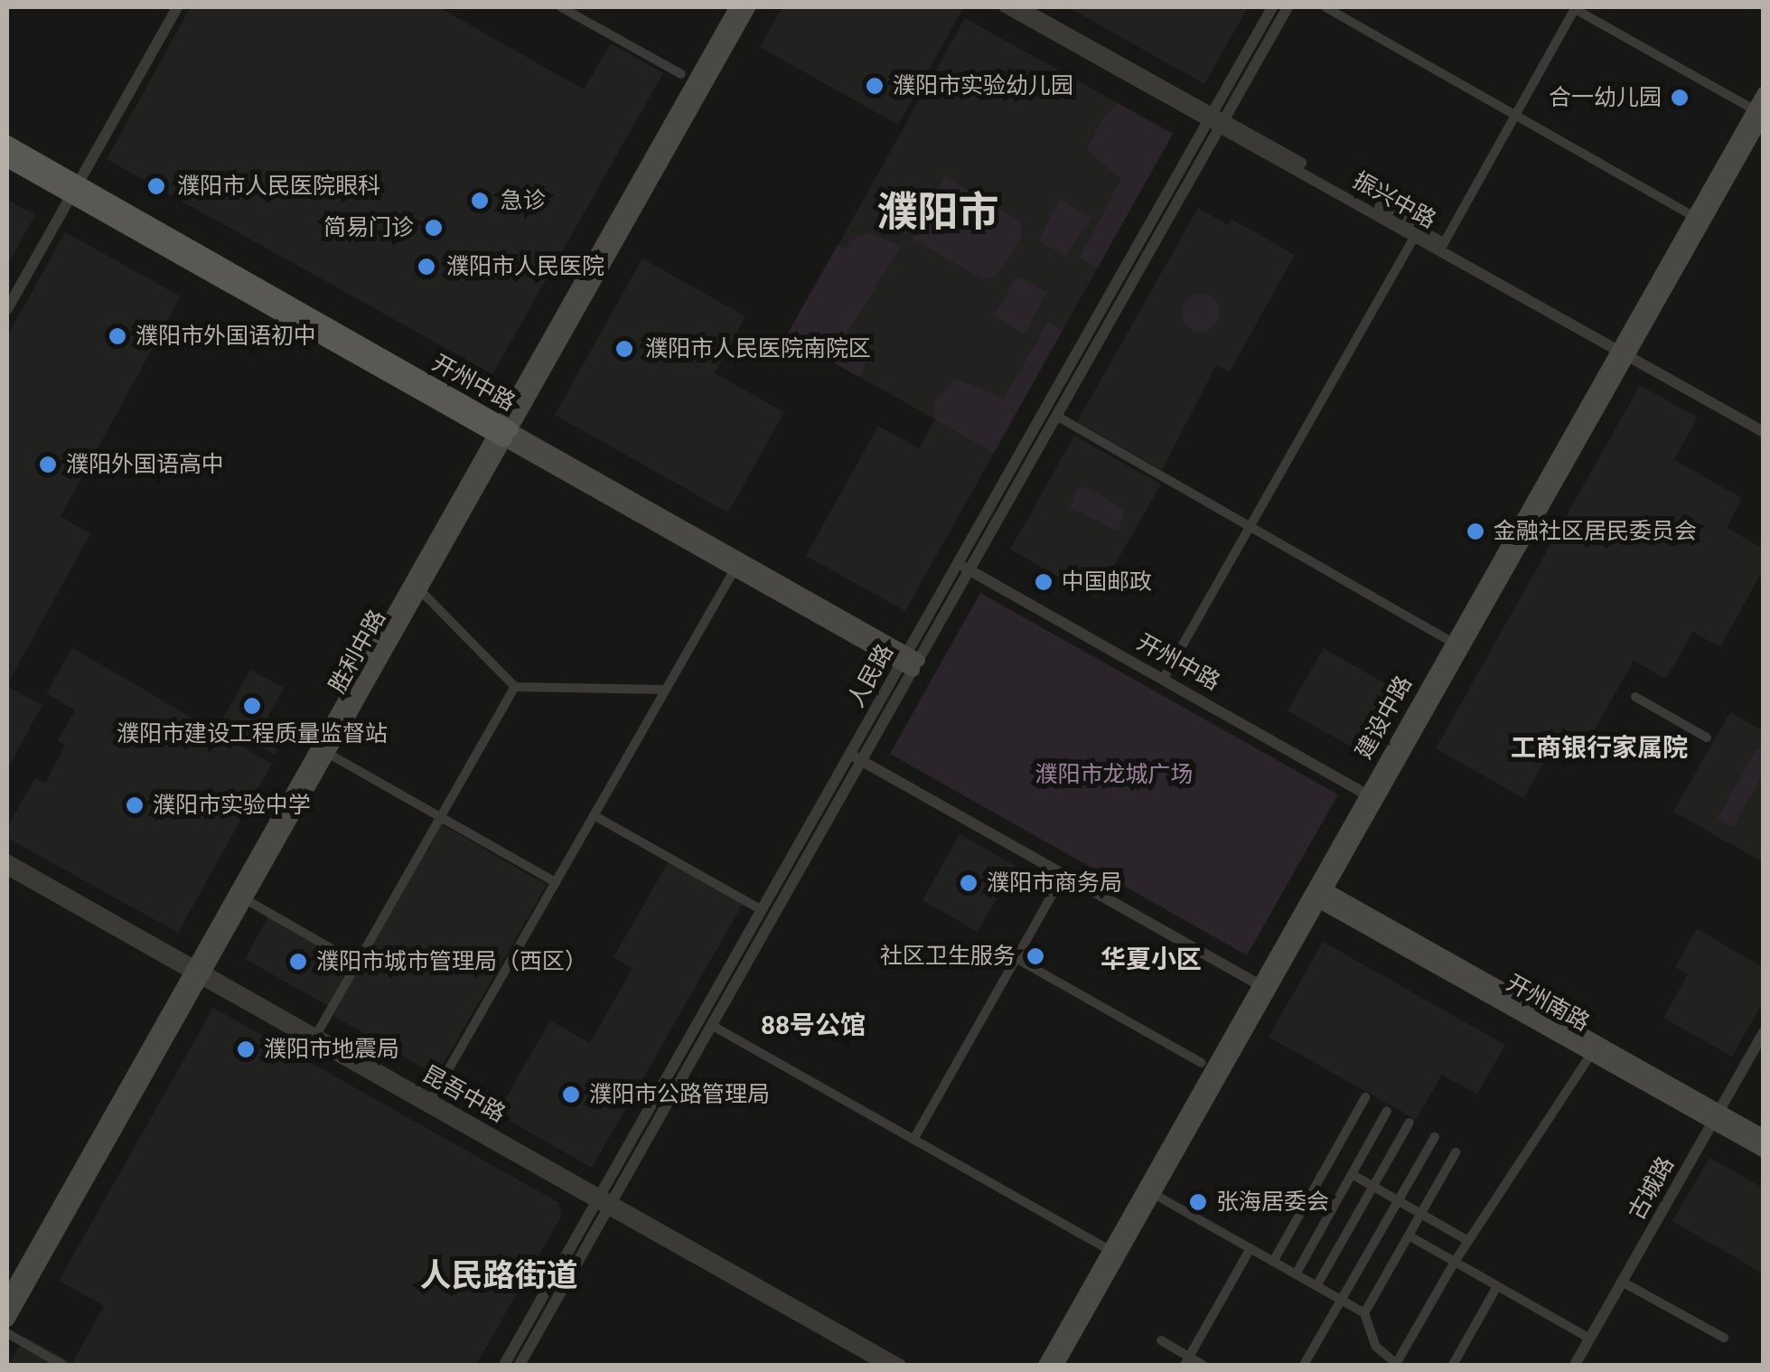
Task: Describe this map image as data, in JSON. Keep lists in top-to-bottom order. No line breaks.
{"streets":{"main road":["开州中路","胜利中路","建设中路","开州南路"],"street":["振兴中路","人民路","昆吾中路","古城路"]},"crossings":[["振兴中路","人民路"],["振兴中路","建设中路"],["开州中路","胜利中路"],["开州中路","人民路"],["开州中路","建设中路"],["胜利中路","昆吾中路"],["人民路","昆吾中路"],["建设中路","开州南路"],["开州南路","古城路"]],"districts":["濮阳市","工商银行家属院","华夏小区","88号公馆","人民路街道"],"parks":["濮阳市龙城广场"],"places":["濮阳市实验幼儿园","合一幼儿园","濮阳市人民医院眼科","急诊","简易门诊","濮阳市人民医院","濮阳市外国语初中","濮阳市人民医院南院区","濮阳外国语高中","金融社区居民委员会","中国邮政","濮阳市建设工程质量监督站","濮阳市实验中学","濮阳市商务局","社区卫生服务","濮阳市城市管理局（西区）","濮阳市地震局","濮阳市公路管理局","张海居委会"]}
